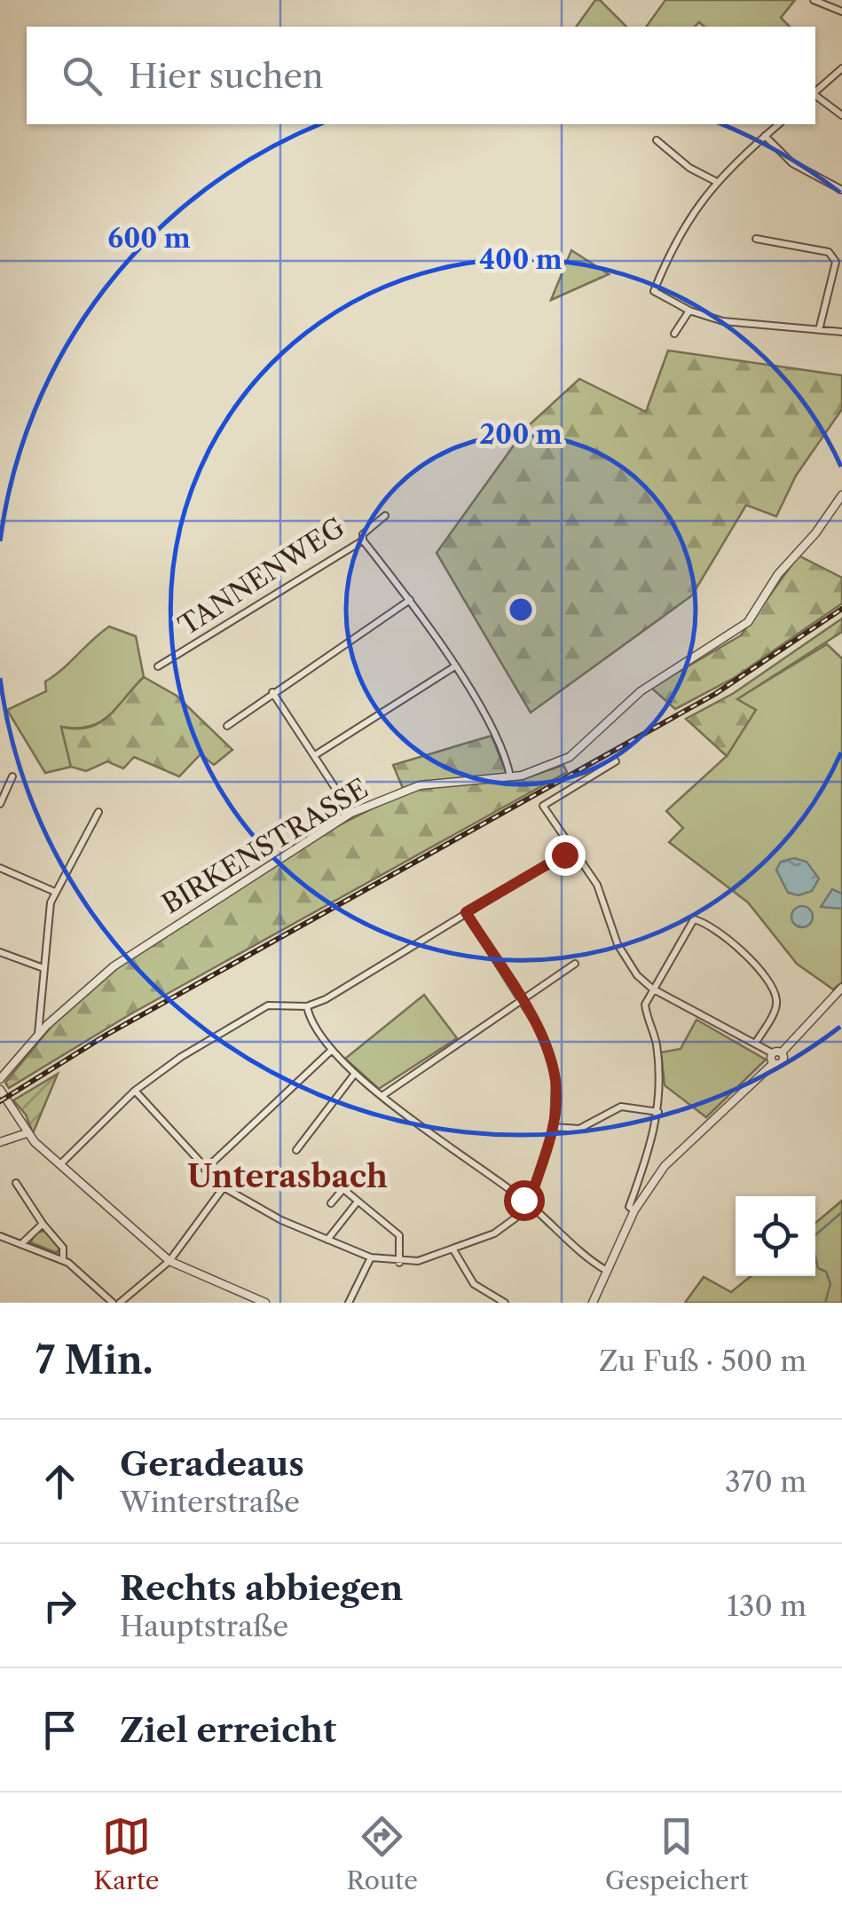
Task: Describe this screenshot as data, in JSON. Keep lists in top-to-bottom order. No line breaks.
{"streets":{"street":["TANNENWEG","BIRKENSTRASSE"]},"districts":["Unterasbach"],"page":{"search":"Hier suchen","heading":["7 Min.","Zu Fuß · 500 m"],"list":[["Geradeaus","Winterstraße","370 m"],["Rechts abbiegen","Hauptstraße","130 m"],"Ziel erreicht"],"nav":["Karte","Route","Gespeichert"]},"rings":["600 m","400 m","200 m"]}
